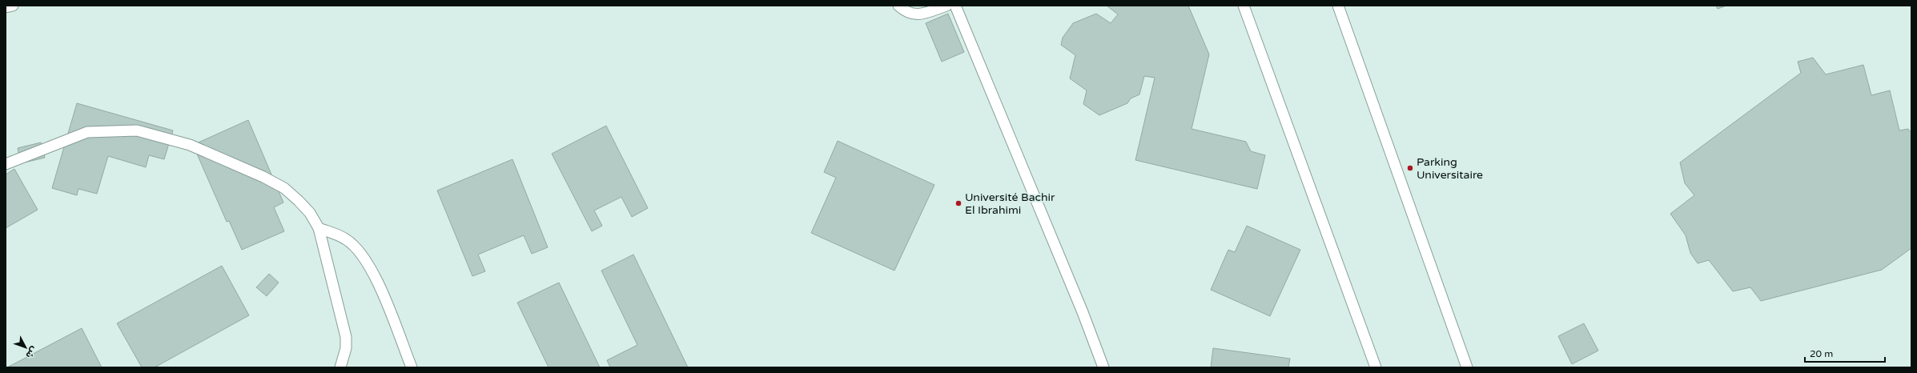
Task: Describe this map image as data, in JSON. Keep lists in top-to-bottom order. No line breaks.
{"places":["Parking Universitaire","Université Bachir El Ibrahimi"],"scale_bar":"20 m","north":"bottom right"}
